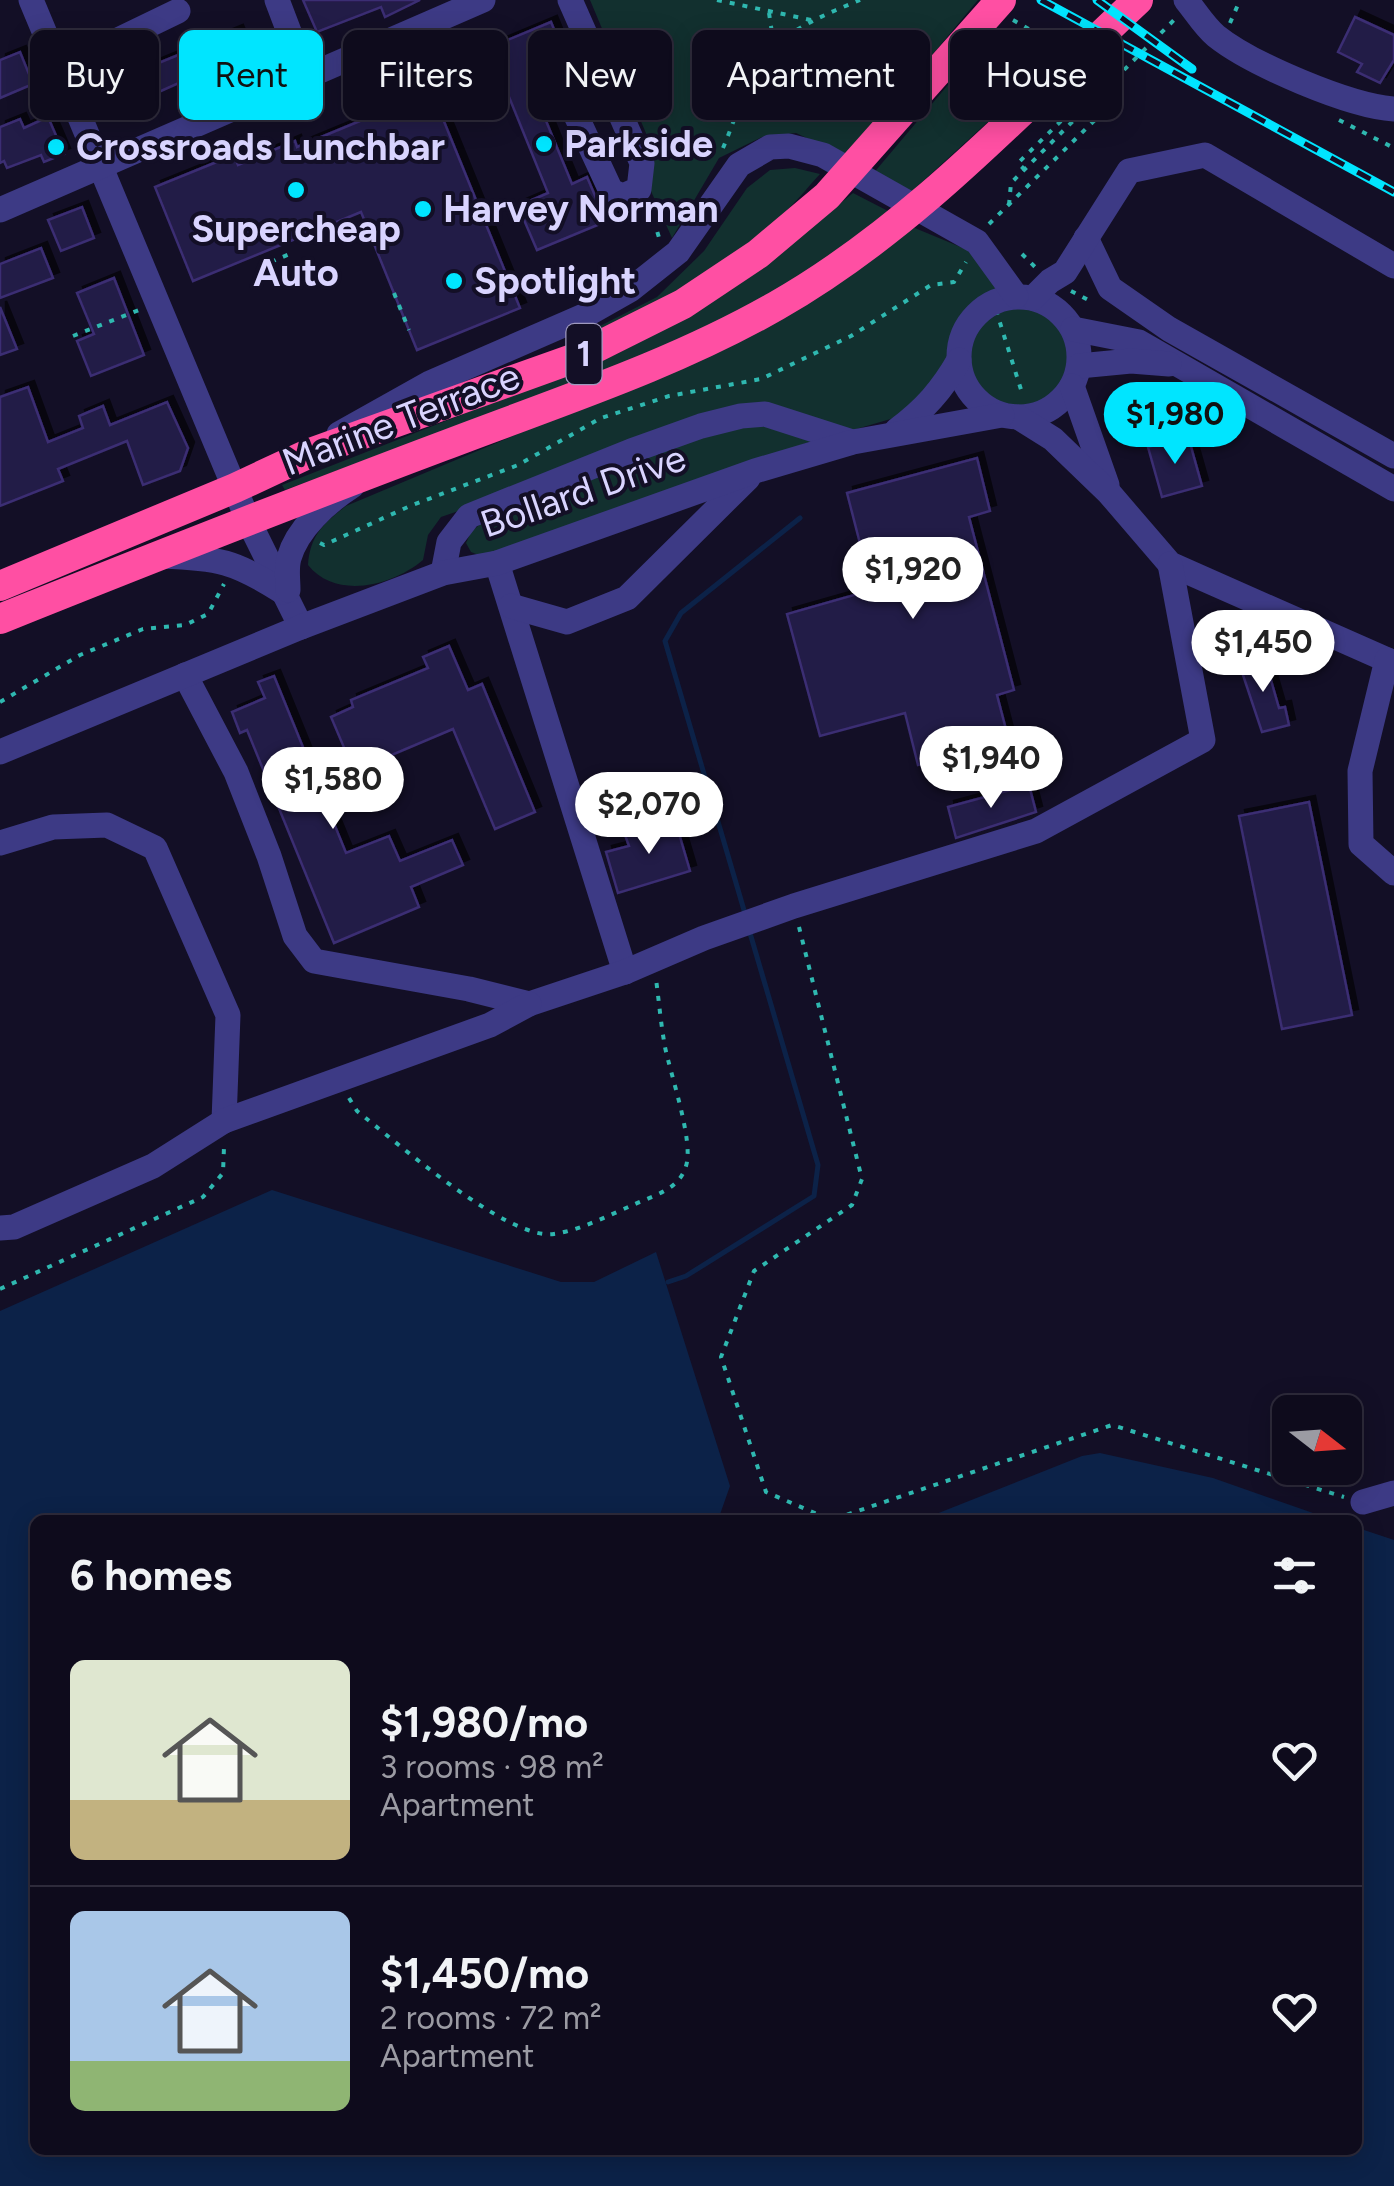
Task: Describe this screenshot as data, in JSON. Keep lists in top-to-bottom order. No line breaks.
{"streets":{"highway":["1","Marine Terrace"],"street":["Bollard Drive"]},"places":["Parkside","Crossroads Lunchbar","Supercheap Auto","Harvey Norman","Spotlight"],"north":"right","page":{"chip":["Buy","Rent","Filters","New","Apartment","House"],"price":["$1,980","$1,920","$1,450","$1,940","$1,580","$2,070"],"heading":"6 homes","list":[{"name":"$1,980/mo","note":"3 rooms · 98 m² · Apartment"},{"name":"$1,450/mo","note":"2 rooms · 72 m² · Apartment"}]}}
